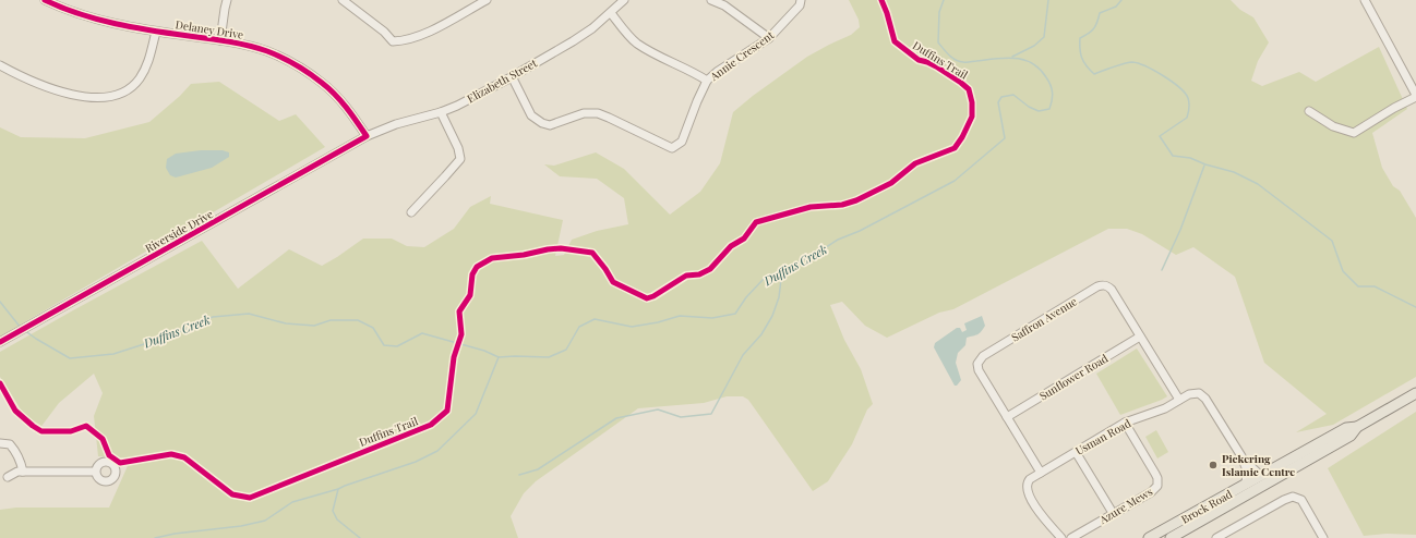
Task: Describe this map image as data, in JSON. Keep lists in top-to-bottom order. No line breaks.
{"streets":{"main road":["Brock Road"],"street":["Delaney Drive","Annie Crescent","Elizabeth Street","Riverside Drive","Saffron Avenue","Sunflower Road","Usman Road","Azure Mews"],"cycle path":["Duffins Trail"]},"crossings":[["Delaney Drive","Elizabeth Street"],["Delaney Drive","Riverside Drive"],["Annie Crescent","Elizabeth Street"],["Elizabeth Street","Riverside Drive"],["Saffron Avenue","Sunflower Road"],["Saffron Avenue","Usman Road"],["Usman Road","Azure Mews"],["Usman Road","Brock Road"]],"water":["Duffins Creek"],"places":["Pickering Islamic Centre"]}
